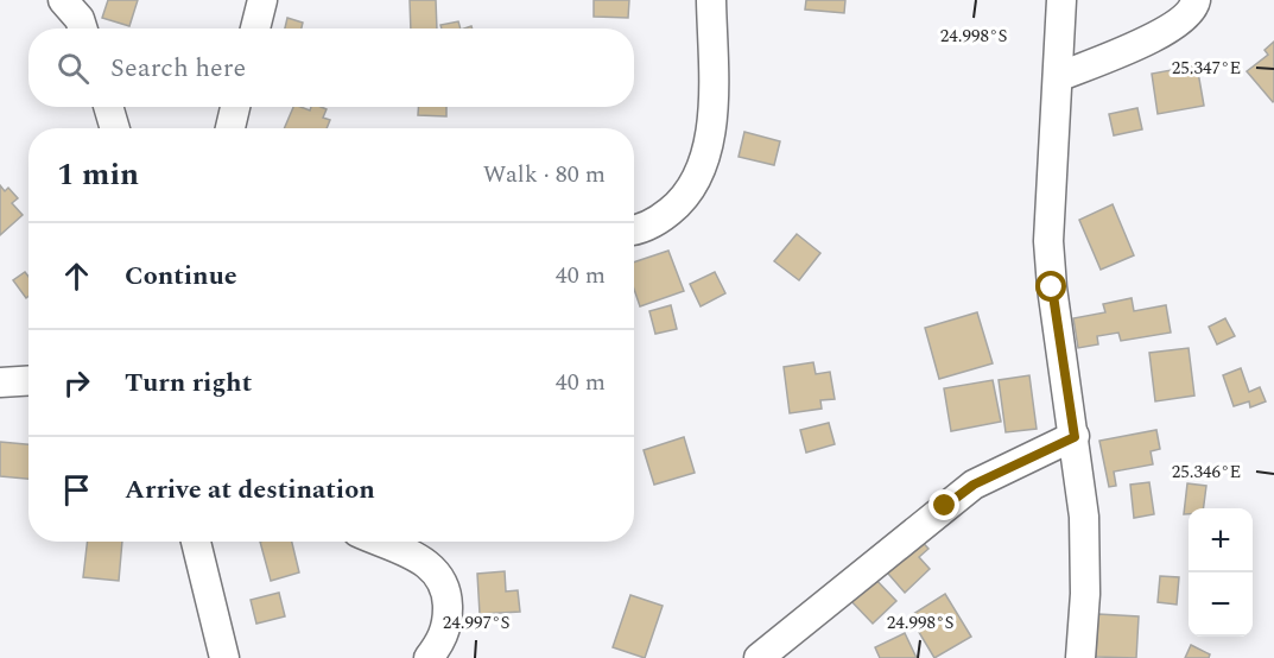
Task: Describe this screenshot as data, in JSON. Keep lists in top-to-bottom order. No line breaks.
{"page":{"search":"Search here","heading":["1 min","Walk · 80 m"],"list":[["Continue","40 m"],["Turn right","40 m"],"Arrive at destination"],"map_buttons":["+","−"]},"coordinates":["24.998°S","25.347°E","25.346°E","24.997°S"]}
